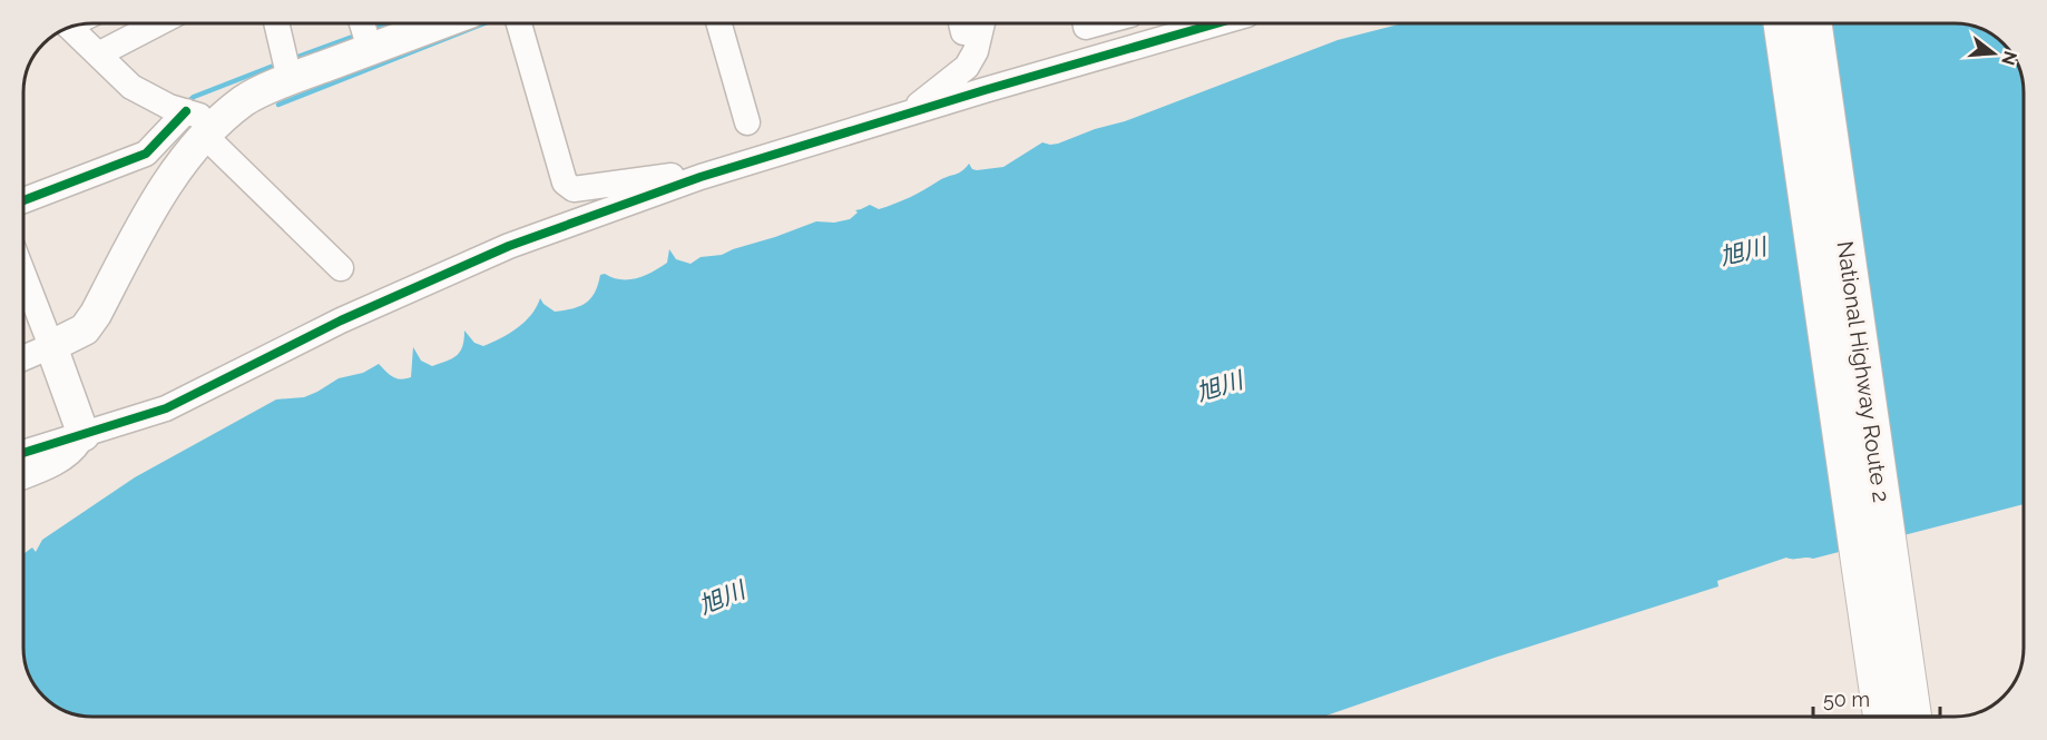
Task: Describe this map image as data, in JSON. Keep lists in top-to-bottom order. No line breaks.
{"streets":{"highway":["National Highway Route 2"]},"water":["旭川"],"scale_bar":"50 m","north":"right"}
